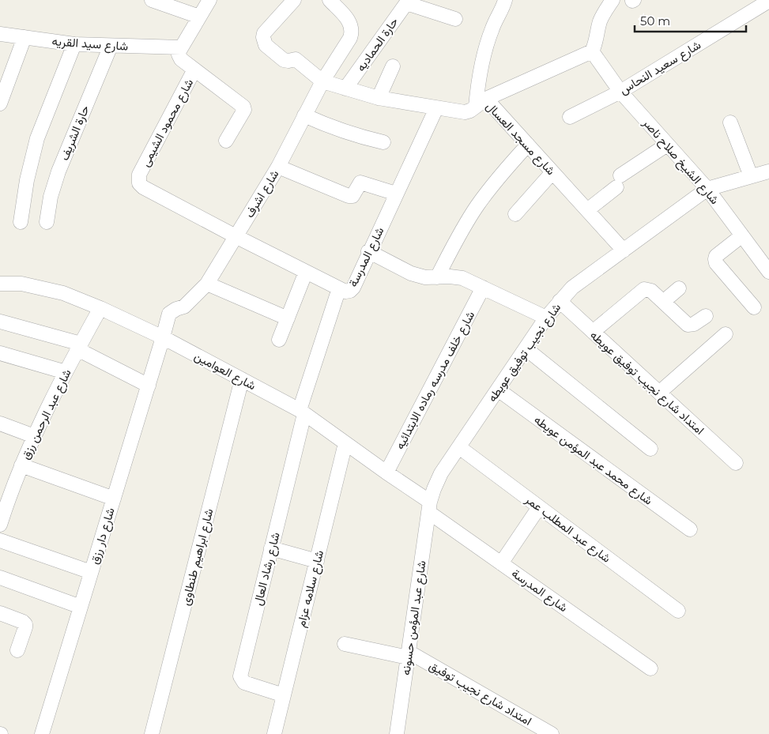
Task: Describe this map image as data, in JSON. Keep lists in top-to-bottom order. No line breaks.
{"streets":{"street":["شارع سيد القريه","حارة الحماديه","شارع سعيد النحاس","شارع محمود الشيمى","حارة الشريف","شارع مسجد العسال","شارع الشيخ صلاح ناصر","شارع اشرف","شارع المدرسة","شارع نجيب توفيق عويطه","شارع العوامين","شارع خلف مدرسه رماده الابتدائيه","امتداد شارع نجيب توفيق عويطه","شارع عبد الرحمن رزق","شارع محمد عبد المؤمن عويطه","شارع عبد المطلب عمر","شارع دار رزق","شارع ابراهيم طنطاوى","شارع رشاد العال","شارع سلامه عزام","شارع عبد المؤمن حسونه","امتداد شارع نجيب توفيق"]},"crossings":[["شارع سيد القريه","حارة الشريف"],["حارة الحماديه","شارع مسجد العسال"],["شارع سعيد النحاس","شارع الشيخ صلاح ناصر"],["شارع محمود الشيمى","شارع اشرف"],["شارع محمود الشيمى","شارع المدرسة"],["شارع مسجد العسال","شارع اشرف"],["شارع مسجد العسال","شارع المدرسة"],["شارع مسجد العسال","شارع نجيب توفيق عويطه"],["شارع الشيخ صلاح ناصر","شارع نجيب توفيق عويطه"],["شارع اشرف","شارع المدرسة"],["شارع اشرف","شارع العوامين"],["شارع اشرف","شارع دار رزق"],["شارع المدرسة","شارع نجيب توفيق عويطه"],["شارع المدرسة","شارع العوامين"],["شارع المدرسة","شارع رشاد العال"],["شارع المدرسة","شارع عبد المؤمن حسونه"],["شارع نجيب توفيق عويطه","شارع العوامين"],["شارع نجيب توفيق عويطه","امتداد شارع نجيب توفيق عويطه"],["شارع نجيب توفيق عويطه","شارع محمد عبد المؤمن عويطه"],["شارع نجيب توفيق عويطه","شارع عبد المطلب عمر"],["شارع نجيب توفيق عويطه","شارع عبد المؤمن حسونه"],["شارع العوامين","شارع خلف مدرسه رماده الابتدائيه"],["شارع العوامين","شارع عبد الرحمن رزق"],["شارع العوامين","شارع دار رزق"],["شارع العوامين","شارع ابراهيم طنطاوى"],["شارع العوامين","شارع رشاد العال"],["شارع العوامين","شارع سلامه عزام"],["شارع العوامين","شارع عبد المؤمن حسونه"],["شارع رشاد العال","شارع سلامه عزام"],["شارع عبد المؤمن حسونه","امتداد شارع نجيب توفيق"]],"scale_bar":"50 m"}
